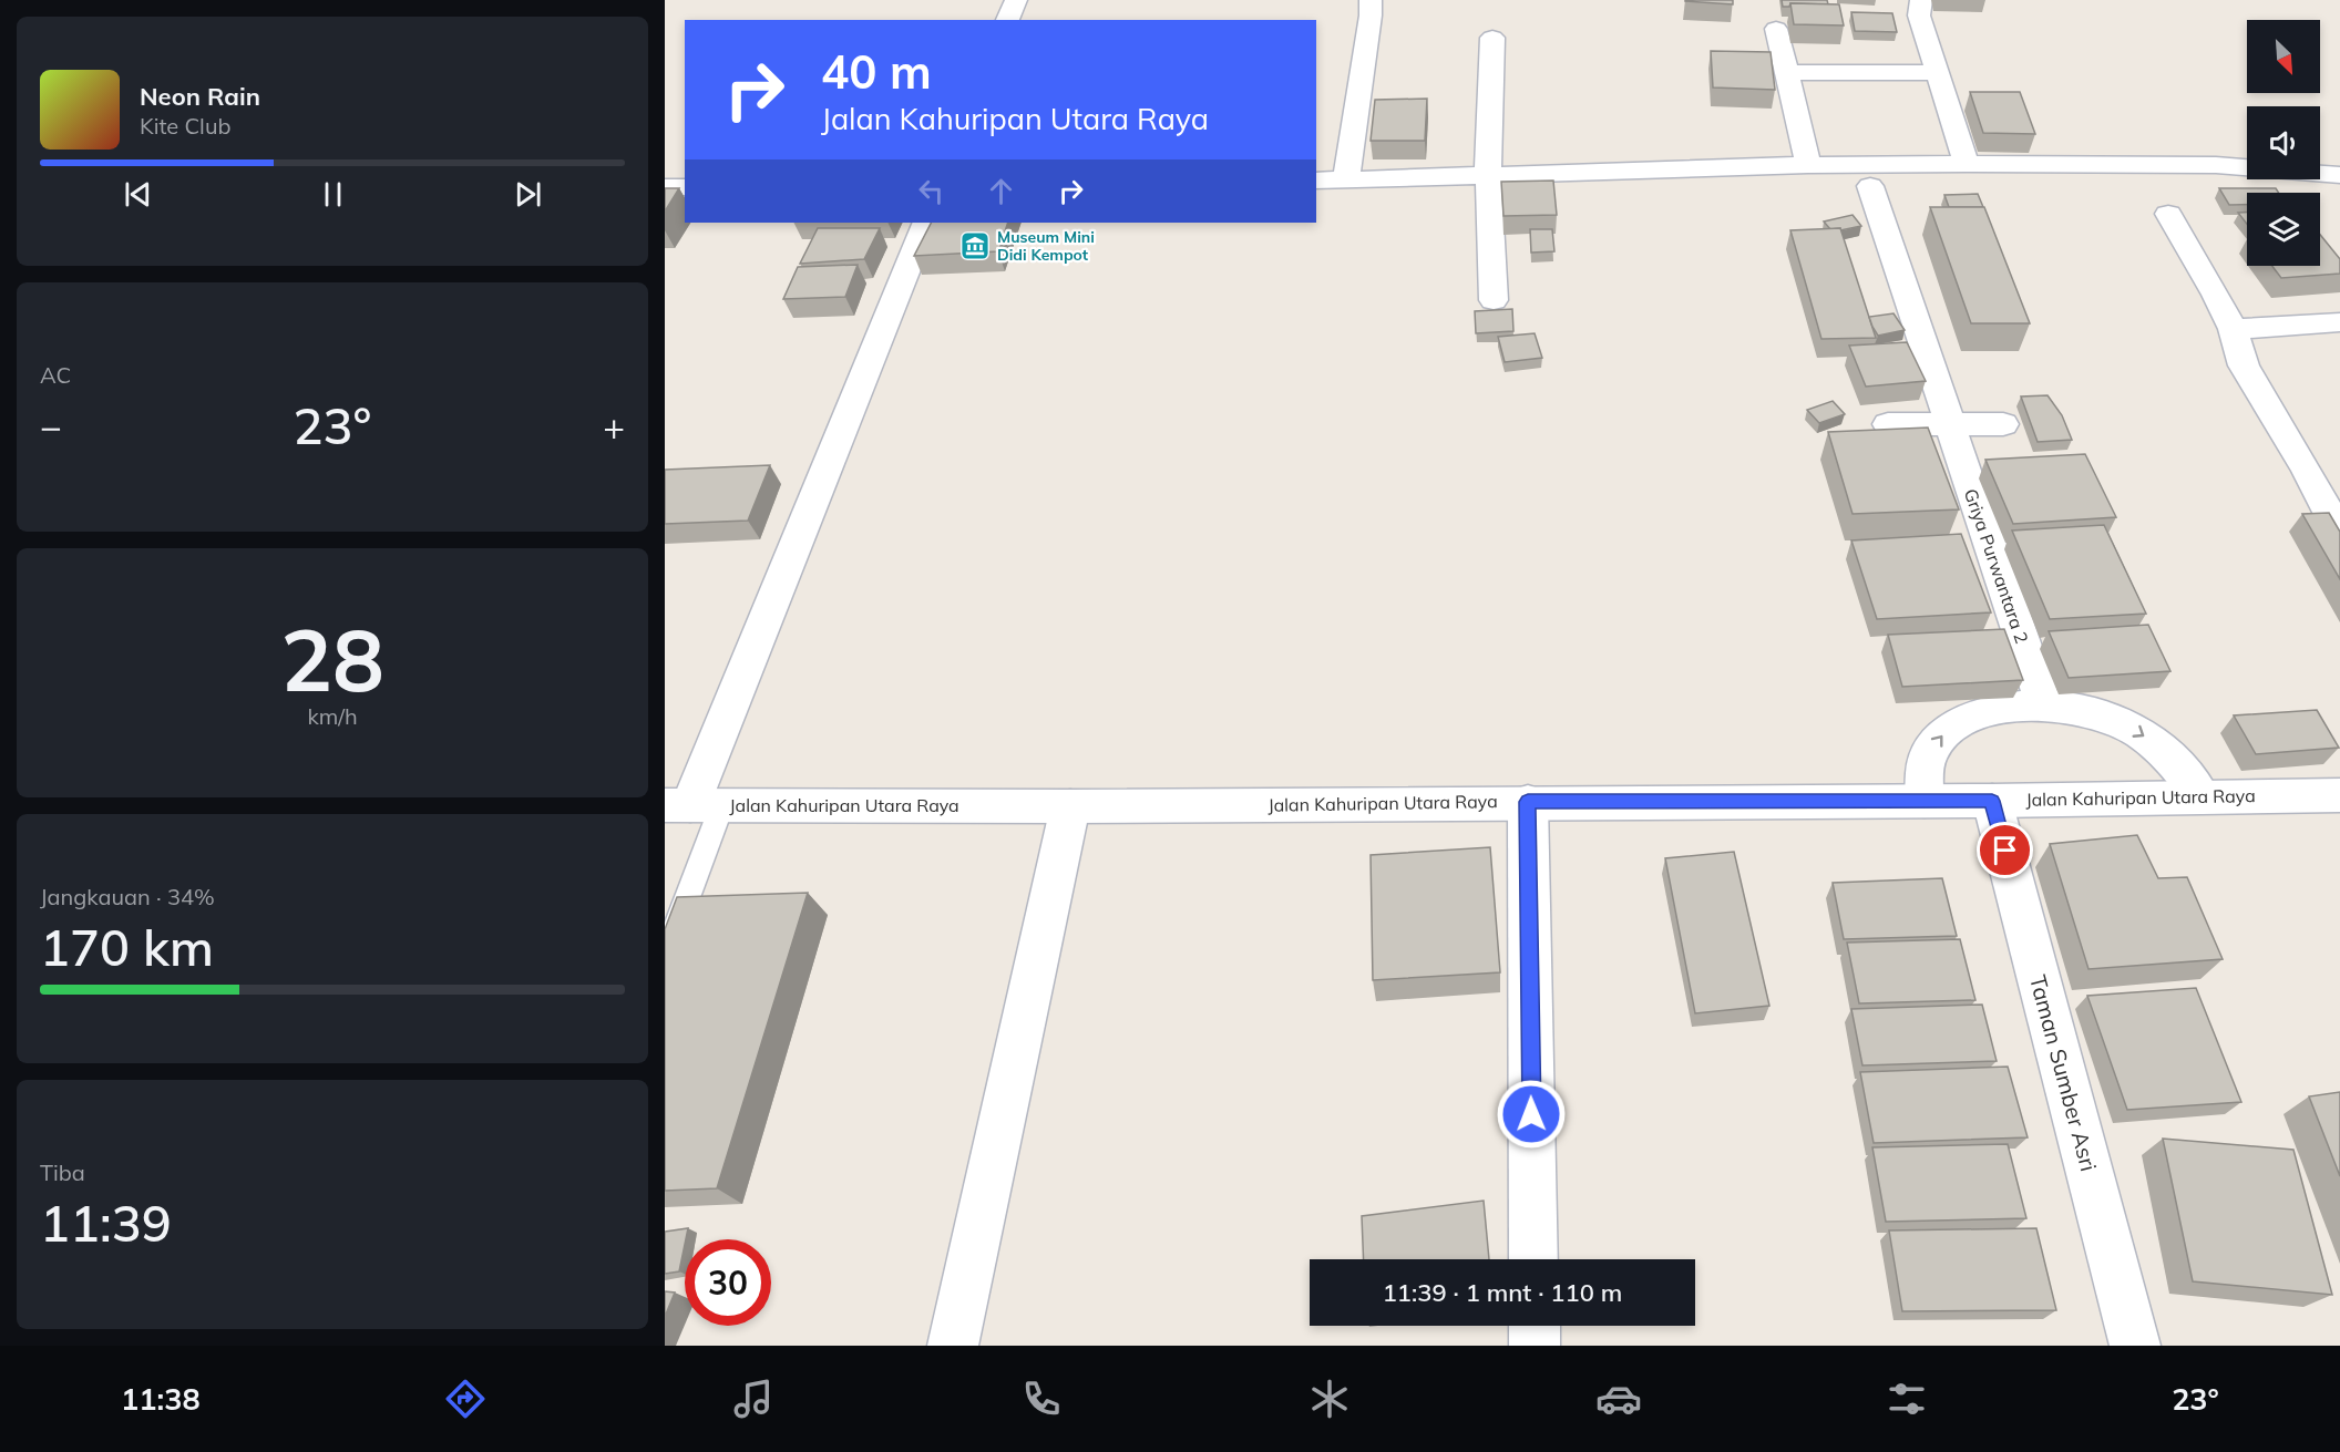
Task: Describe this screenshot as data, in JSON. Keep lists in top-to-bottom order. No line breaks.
{"streets":{"street":["Griya Purwantara 2","Jalan Kahuripan Utara Raya","Taman Sumber Asri"]},"crossings":[["Jalan Kahuripan Utara Raya","Taman Sumber Asri"]],"places":{"museum":["Museum Mini Didi Kempot"]},"north":"bottom right","page":{"turn":["40 m","Jalan Kahuripan Utara Raya"],"song":["Neon Rain","Kite Club"],"tile":["AC",["28","km/h"],["Jangkauan · 34%","170 km"],["Tiba","11:39"]],"heat":["−","23°","+"],"limit":"30","trip":"11:39 · 1 mnt · 110 m","tabs":["11:38","23°"]}}
